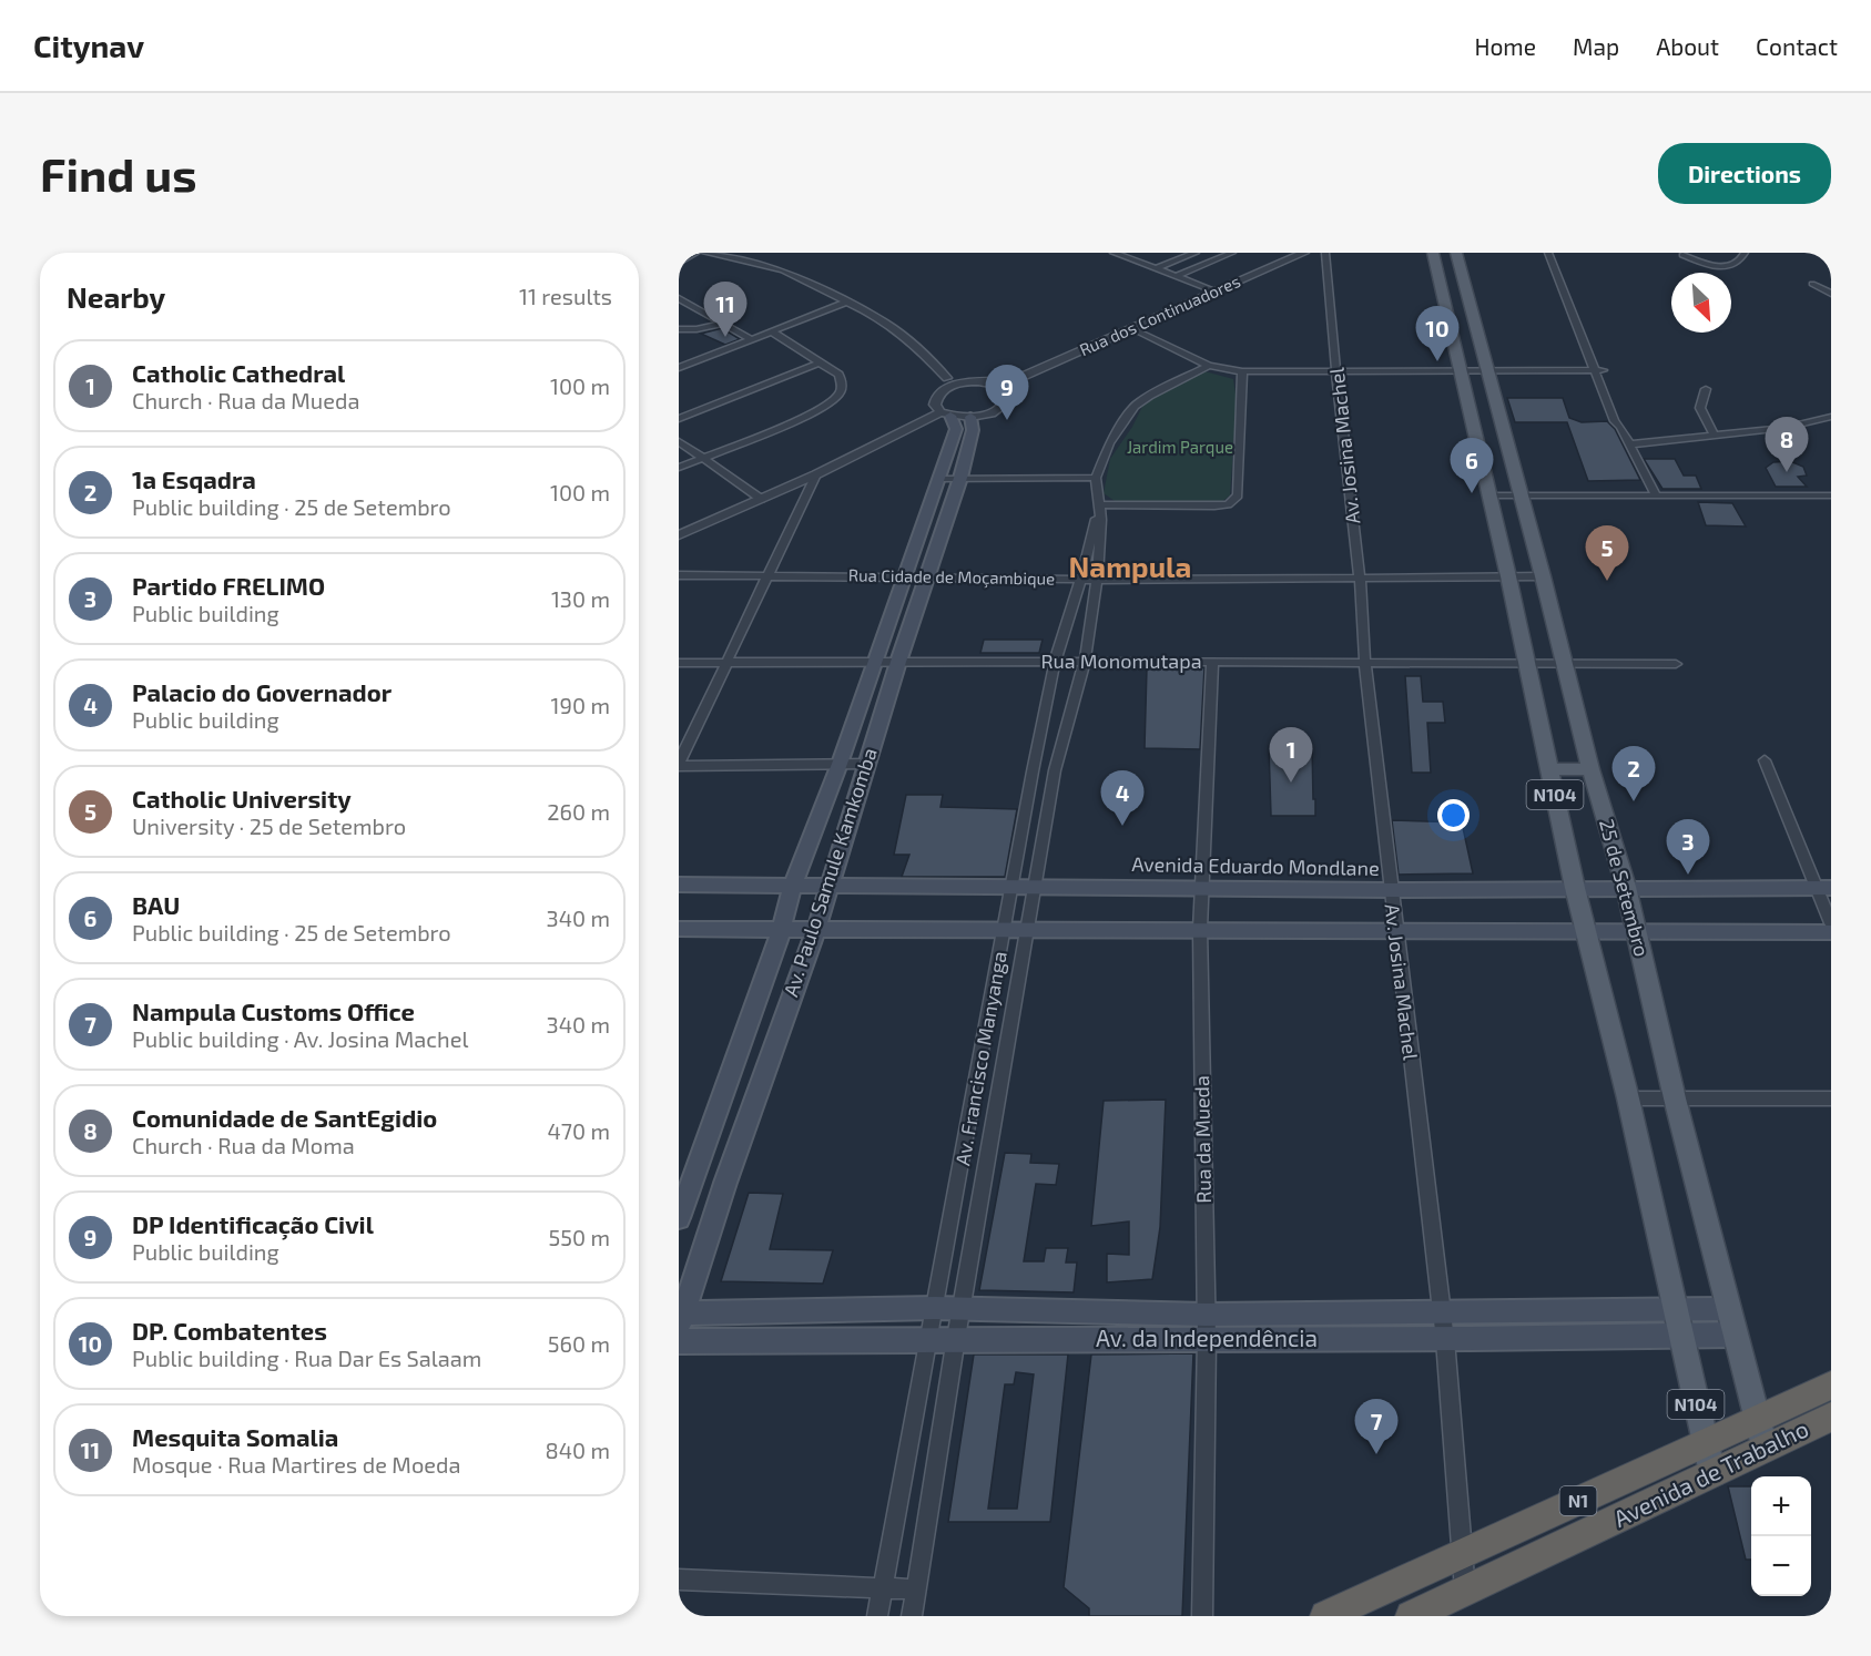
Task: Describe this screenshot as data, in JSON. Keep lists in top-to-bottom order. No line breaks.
{"streets":{"highway":["Avenida de Trabalho","N1"],"main road":["N104","Avenida Eduardo Mondlane","Av. Paulo Samule Kamkomba","25 de Setembro","Av. da Independência"],"street":["Rua dos Continuadores","Av. Josina Machel","Rua Cidade de Moçambique","Rua Monomutapa","Av. Francisco Manyanga","Rua da Mueda"]},"crossings":[["Av. Josina Machel","Rua Cidade de Moçambique"],["Av. Josina Machel","Rua Monomutapa"],["Av. Josina Machel","Avenida Eduardo Mondlane"],["Av. Josina Machel","Av. da Independência"],["Av. Josina Machel","Avenida de Trabalho"],["Rua Cidade de Moçambique","N104"],["Rua Cidade de Moçambique","Av. Paulo Samule Kamkomba"],["Rua Cidade de Moçambique","25 de Setembro"],["Rua Cidade de Moçambique","Av. Francisco Manyanga"],["Rua Monomutapa","N104"],["Rua Monomutapa","Av. Paulo Samule Kamkomba"],["Rua Monomutapa","25 de Setembro"],["Rua Monomutapa","Av. Francisco Manyanga"],["Rua Monomutapa","Rua da Mueda"],["N104","Avenida Eduardo Mondlane"],["N104","Av. da Independência"],["N104","Avenida de Trabalho"],["Avenida Eduardo Mondlane","Av. Paulo Samule Kamkomba"],["Avenida Eduardo Mondlane","25 de Setembro"],["Avenida Eduardo Mondlane","Av. Francisco Manyanga"],["Avenida Eduardo Mondlane","Rua da Mueda"],["Av. Paulo Samule Kamkomba","Av. da Independência"],["25 de Setembro","Av. da Independência"],["25 de Setembro","Avenida de Trabalho"],["Av. Francisco Manyanga","Av. da Independência"],["Rua da Mueda","Av. da Independência"]],"districts":["Nampula"],"parks":["Jardim Parque"],"north":"bottom right","page":{"header":"Citynav","nav":["Home","Map","About","Contact"],"buttons":"Directions","title":"Find us","heading":["Nearby","11 results"],"pins":["11","10","9","8","6","5","1","2","4","3","7"],"list":[{"mark":"1","name":"Catholic Cathedral","note":"Church · Rua da Mueda","value":"100 m"},{"mark":"2","name":"1a Esqadra","note":"Public building · 25 de Setembro","value":"100 m"},{"mark":"3","name":"Partido FRELIMO","note":"Public building","value":"130 m"},{"mark":"4","name":"Palacio do Governador","note":"Public building","value":"190 m"},{"mark":"5","name":"Catholic University","note":"University · 25 de Setembro","value":"260 m"},{"mark":"6","name":"BAU","note":"Public building · 25 de Setembro","value":"340 m"},{"mark":"7","name":"Nampula Customs Office","note":"Public building · Av. Josina Machel","value":"340 m"},{"mark":"8","name":"Comunidade de SantEgidio","note":"Church · Rua da Moma","value":"470 m"},{"mark":"9","name":"DP Identificação Civil","note":"Public building","value":"550 m"},{"mark":"10","name":"DP. Combatentes","note":"Public building · Rua Dar Es Salaam","value":"560 m"},{"mark":"11","name":"Mesquita Somalia","note":"Mosque · Rua Martires de Moeda","value":"840 m"}],"map_buttons":["+","−"]}}
